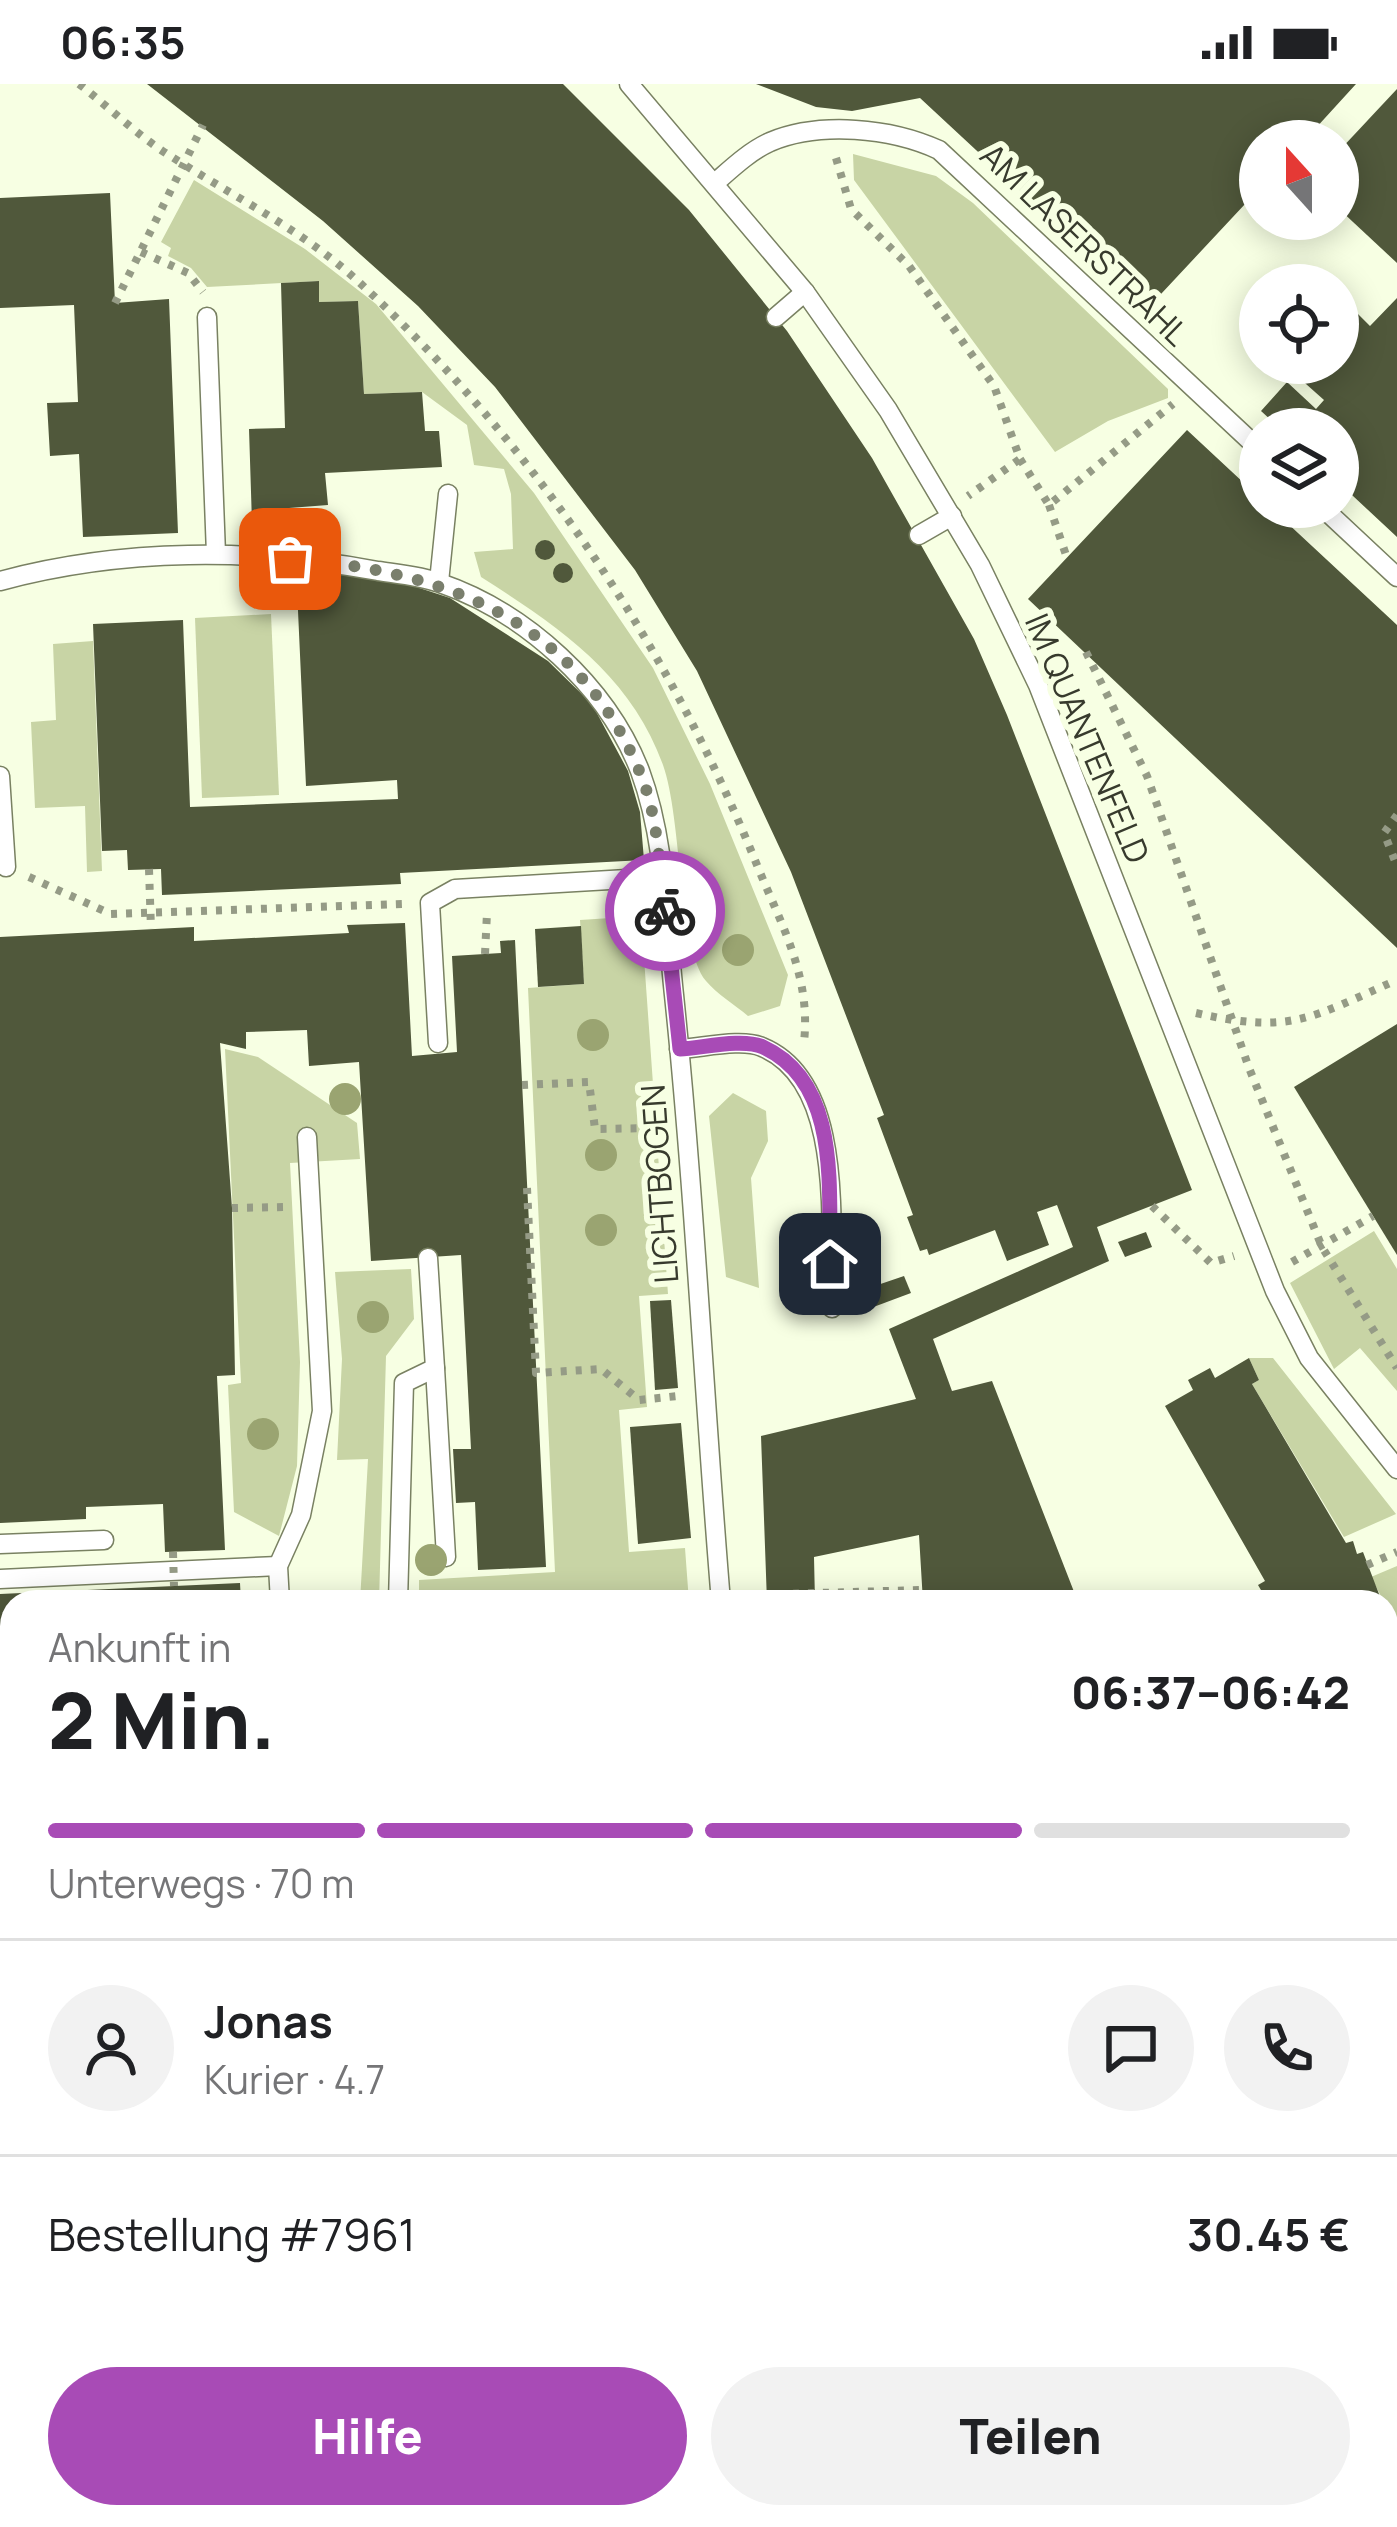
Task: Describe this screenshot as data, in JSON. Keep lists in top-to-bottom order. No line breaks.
{"streets":{"lane":["AM LASERSTRAHL","IM QUANTENFELD","LICHTBOGEN"]},"crossings":[["AM LASERSTRAHL","IM QUANTENFELD"]],"north":"top","page":{"status":"06:35","heading":["2 Min.","Ankunft in","06:37–06:42"],"panel":["Jonas","Kurier · 4.7","Bestellung #7961","30.45 €"],"bar":"Unterwegs · 70 m","buttons":["Hilfe","Teilen"]}}
